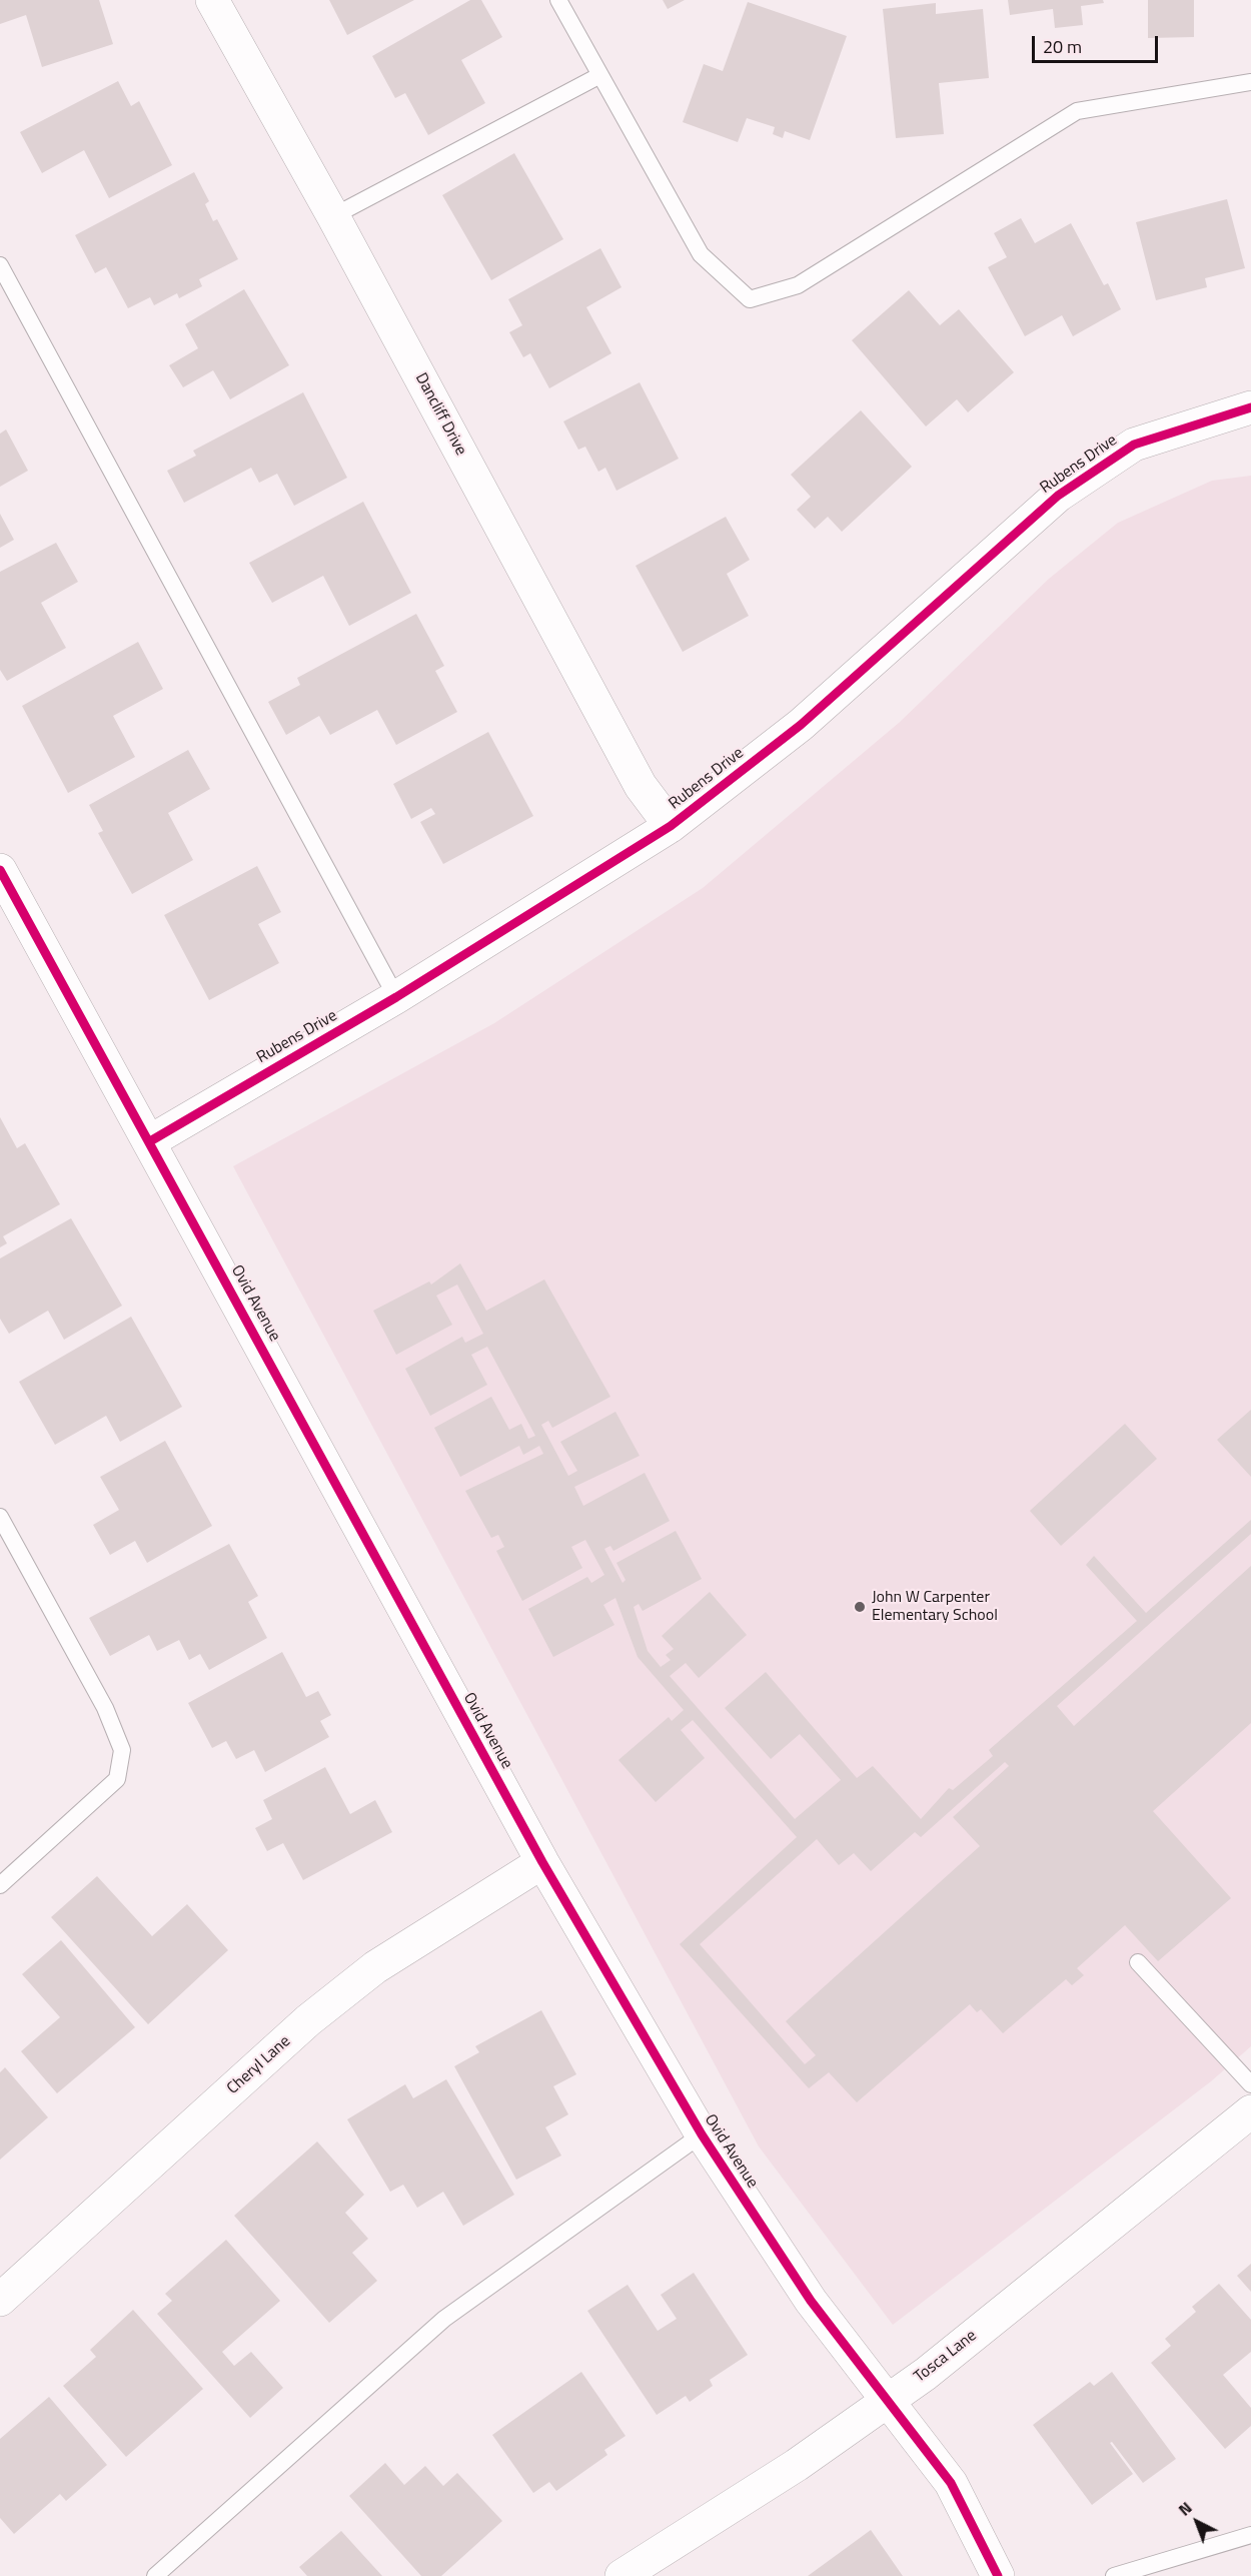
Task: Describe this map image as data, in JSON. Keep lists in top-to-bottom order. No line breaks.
{"streets":{"street":["Dancliff Drive","Rubens Drive","Ovid Avenue","Cheryl Lane","Tosca Lane"]},"crossings":[["Dancliff Drive","Rubens Drive"],["Rubens Drive","Ovid Avenue"],["Ovid Avenue","Cheryl Lane"],["Ovid Avenue","Tosca Lane"]],"places":["John W Carpenter Elementary School"],"scale_bar":"20 m","north":"top left"}
